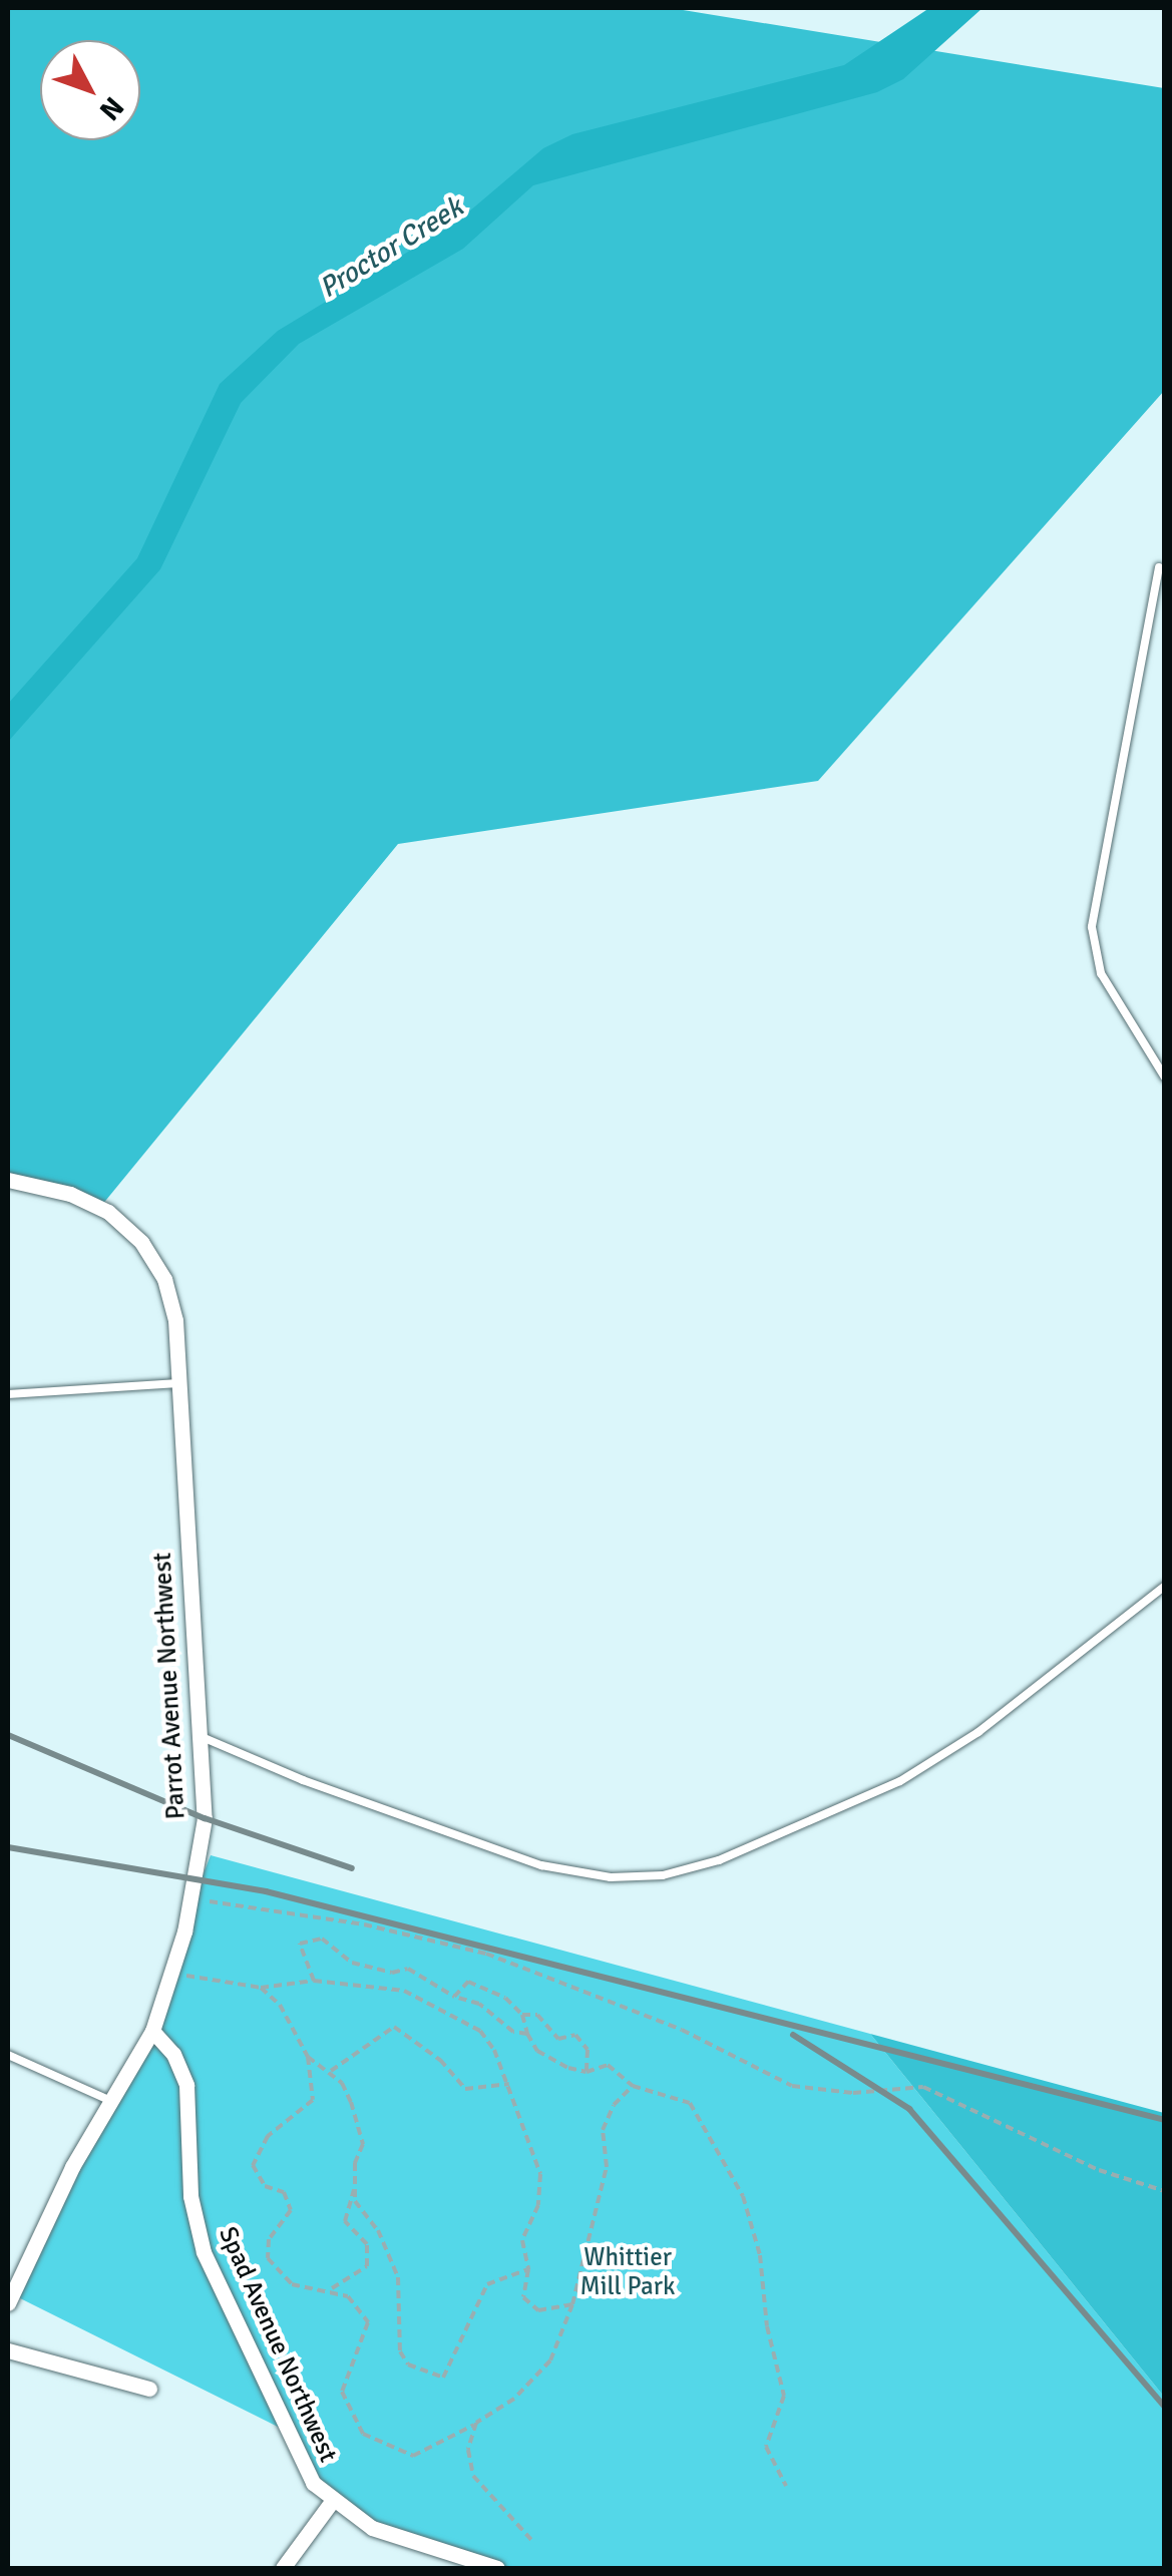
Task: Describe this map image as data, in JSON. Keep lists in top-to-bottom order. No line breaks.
{"streets":{"street":["Parrot Avenue Northwest","Spad Avenue Northwest"]},"crossings":[["Parrot Avenue Northwest","Spad Avenue Northwest"]],"water":["Proctor Creek"],"parks":["Whittier Mill Park"],"north":"bottom right"}
